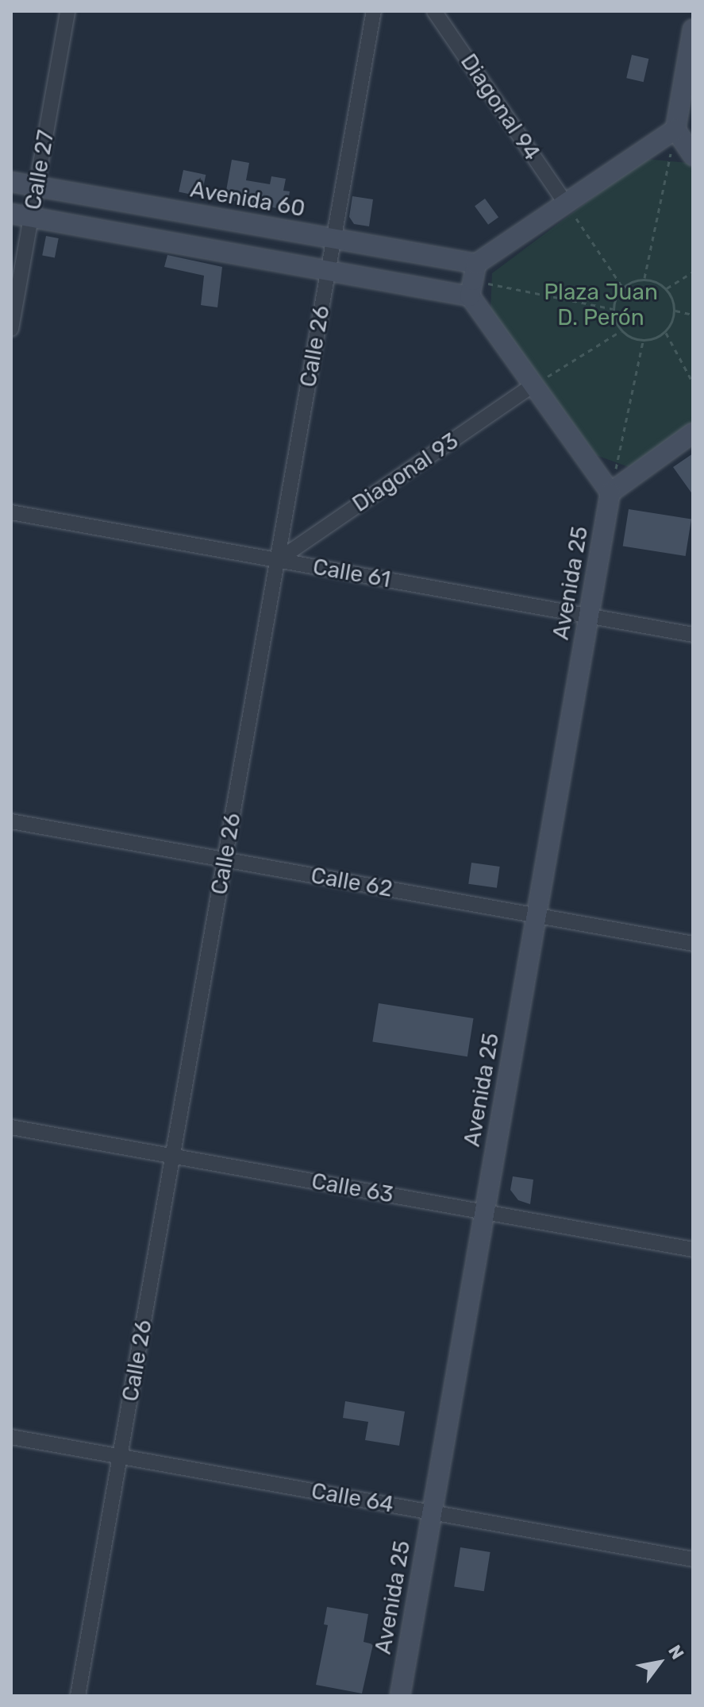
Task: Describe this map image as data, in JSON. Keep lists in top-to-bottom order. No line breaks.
{"streets":{"main road":["Avenida 60","Avenida 25"],"street":["Diagonal 94","Calle 27","Calle 26","Diagonal 93","Calle 61","Calle 62","Calle 63","Calle 64"]},"crossings":[["Calle 27","Avenida 60"],["Avenida 60","Calle 26"],["Calle 26","Diagonal 93"],["Calle 26","Calle 61"],["Calle 26","Calle 62"],["Calle 26","Calle 63"],["Calle 26","Calle 64"],["Diagonal 93","Calle 61"],["Calle 61","Avenida 25"],["Avenida 25","Calle 62"],["Avenida 25","Calle 63"],["Avenida 25","Calle 64"]],"parks":["Plaza Juan D. Perón"],"north":"top right"}
